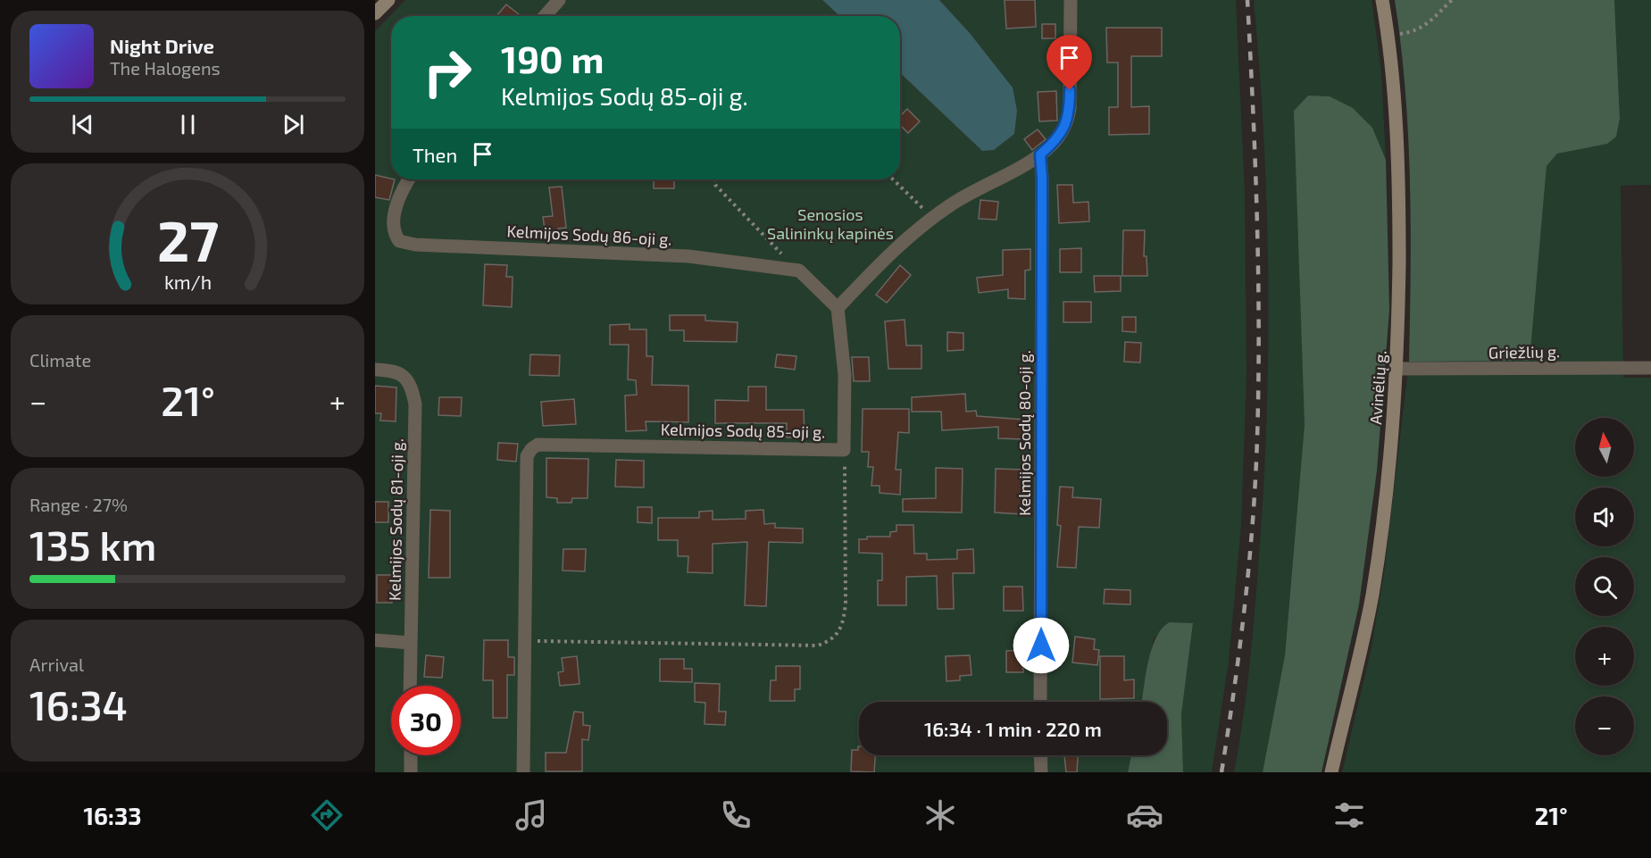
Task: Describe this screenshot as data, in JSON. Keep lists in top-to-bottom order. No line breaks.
{"streets":{"main road":["Avinėlių g."],"street":["Kelmijos Sodų 86-oji g.","Griežlių g.","Kelmijos Sodų 85-oji g.","Kelmijos Sodų 80-oji g.","Kelmijos Sodų 81-oji g."]},"crossings":[["Griežlių g.","Avinėlių g."]],"parks":["Senosios Salininkų kapinės"],"north":"top","page":{"turn":["190 m","Kelmijos Sodų 85-oji g."],"song":["Night Drive","The Halogens"],"then":"Then","tile":["Climate",["Range · 27%","135 km"],["Arrival","16:34"]],"heat":["−","21°","+"],"map_buttons":["+","−"],"limit":"30","trip":"16:34 · 1 min · 220 m","tabs":["16:33","21°"],"gauge":["27","km/h"]}}
